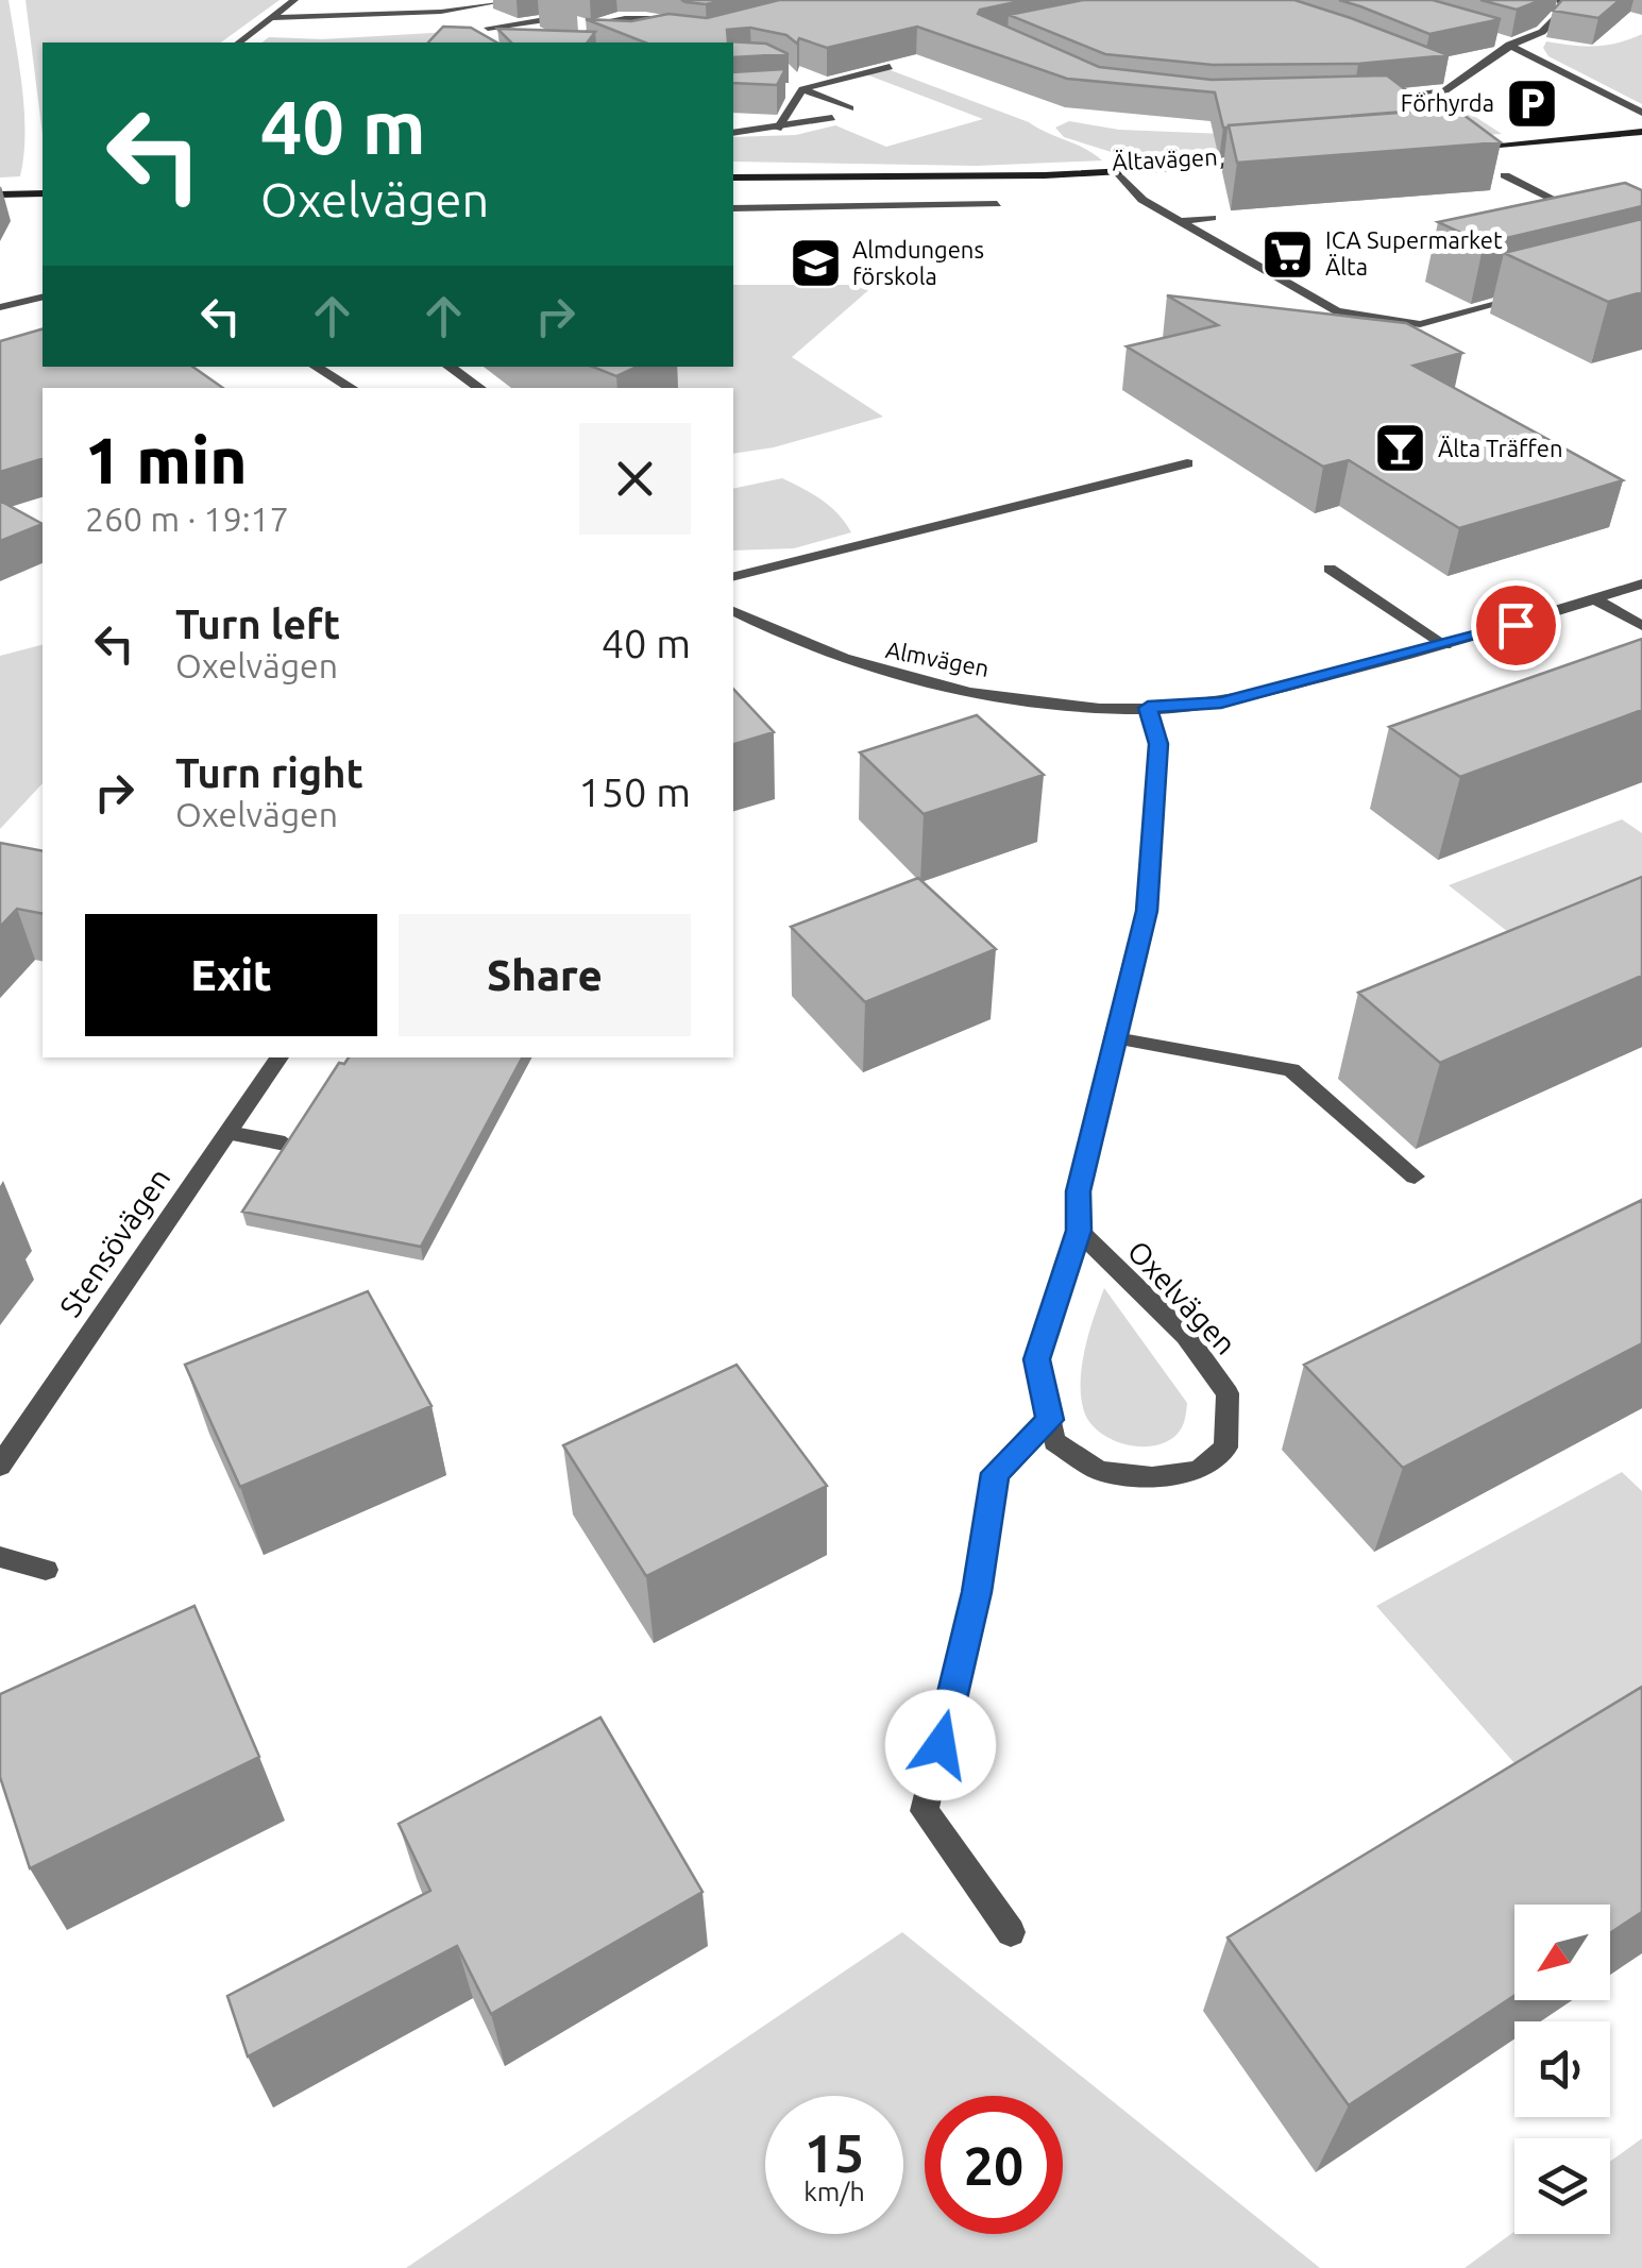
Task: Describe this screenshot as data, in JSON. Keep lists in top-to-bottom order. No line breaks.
{"streets":{"main road":["Ältavägen"],"street":["Almvägen","Stensövägen","Oxelvägen"]},"crossings":[["Almvägen","Oxelvägen"]],"places":{"parking":["Förhyrda"],"supermarket":["ICA Supermarket Älta"],"school or university":["Almdungens förskola"],"bar":["Älta Träffen"]},"north":"bottom left","page":{"turn":["40 m","Oxelvägen"],"heading":["1 min","260 m · 19:17"],"list":[{"name":"Turn left","note":"Oxelvägen","value":"40 m"},{"name":"Turn right","note":"Oxelvägen","value":"150 m"}],"buttons":["Exit","Share"],"speed":"15 km/h","limit":"20"}}
